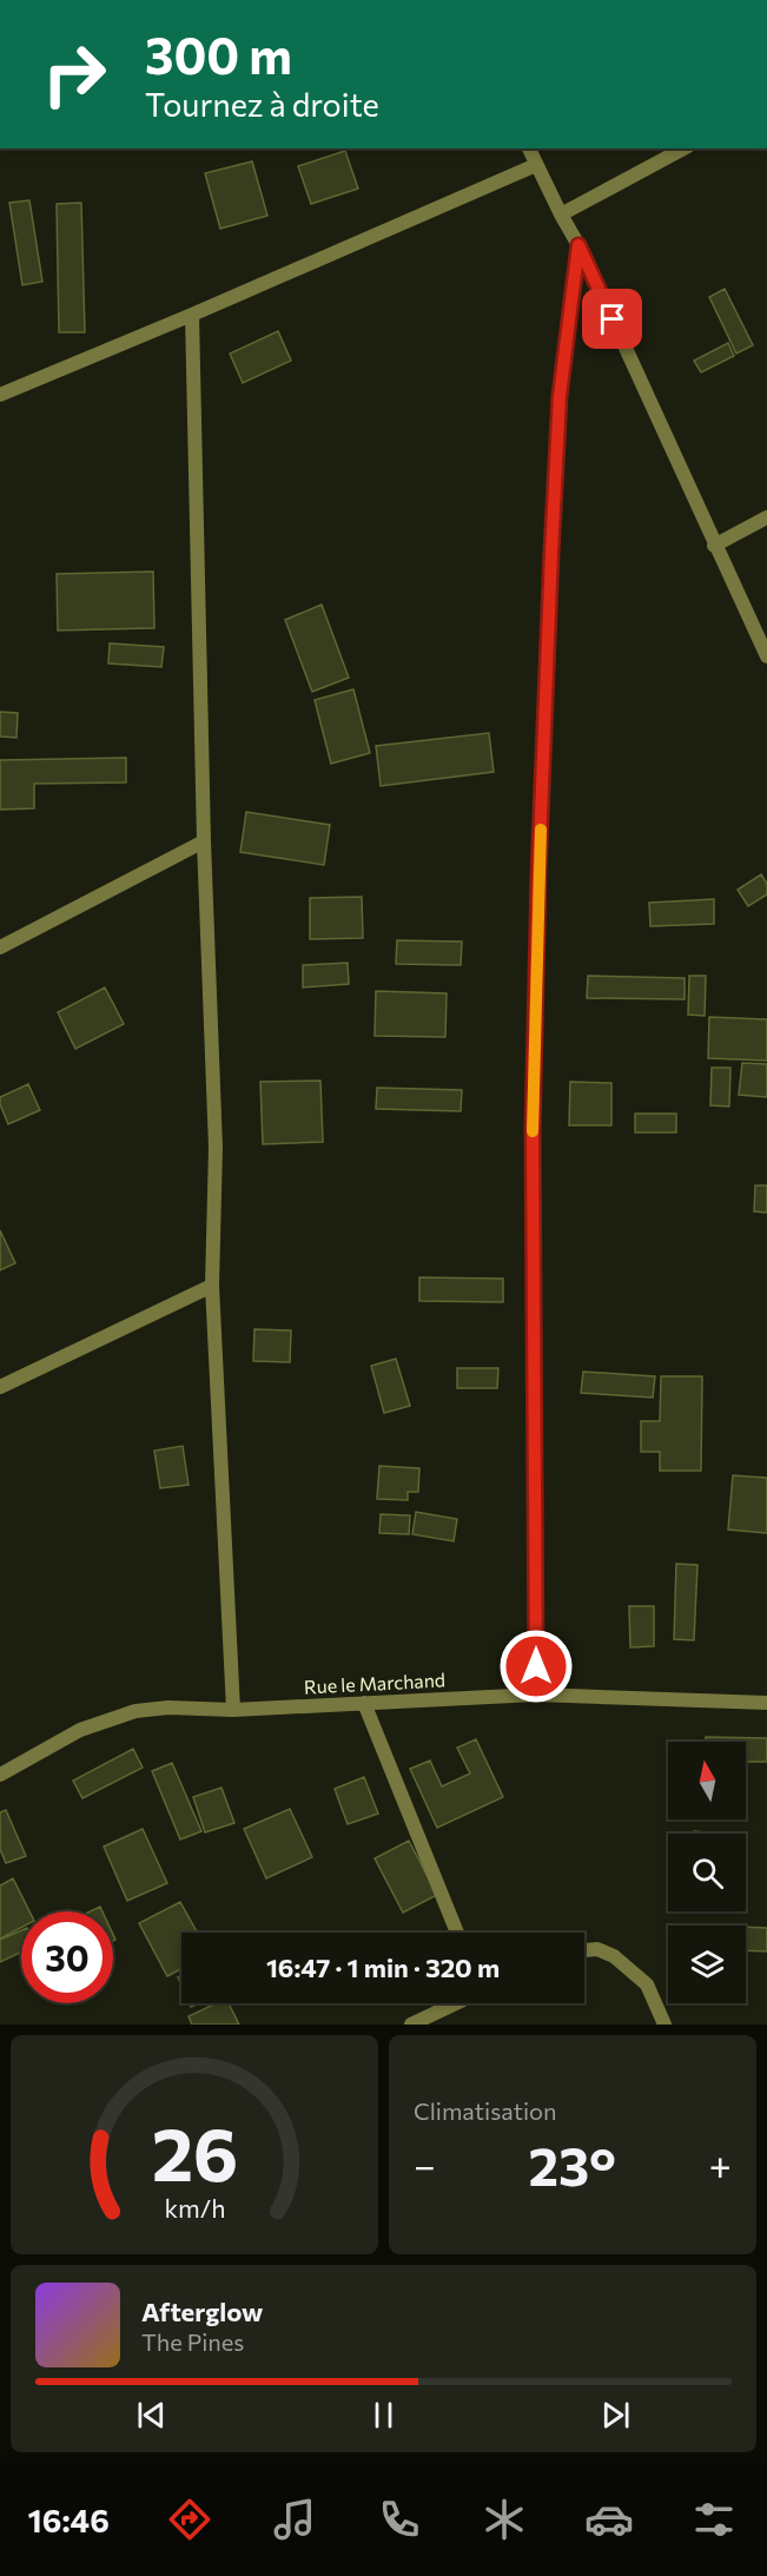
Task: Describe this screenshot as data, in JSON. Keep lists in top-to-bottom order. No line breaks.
{"streets":{"street":["Rue le Marchand"]},"north":"top","page":{"turn":["300 m","Tournez à droite"],"limit":"30","trip":"16:47 · 1 min · 320 m","tile":"Climatisation","heat":["−","23°","+"],"song":["Afterglow","The Pines"],"tabs":"16:46","gauge":["26","km/h"]}}
